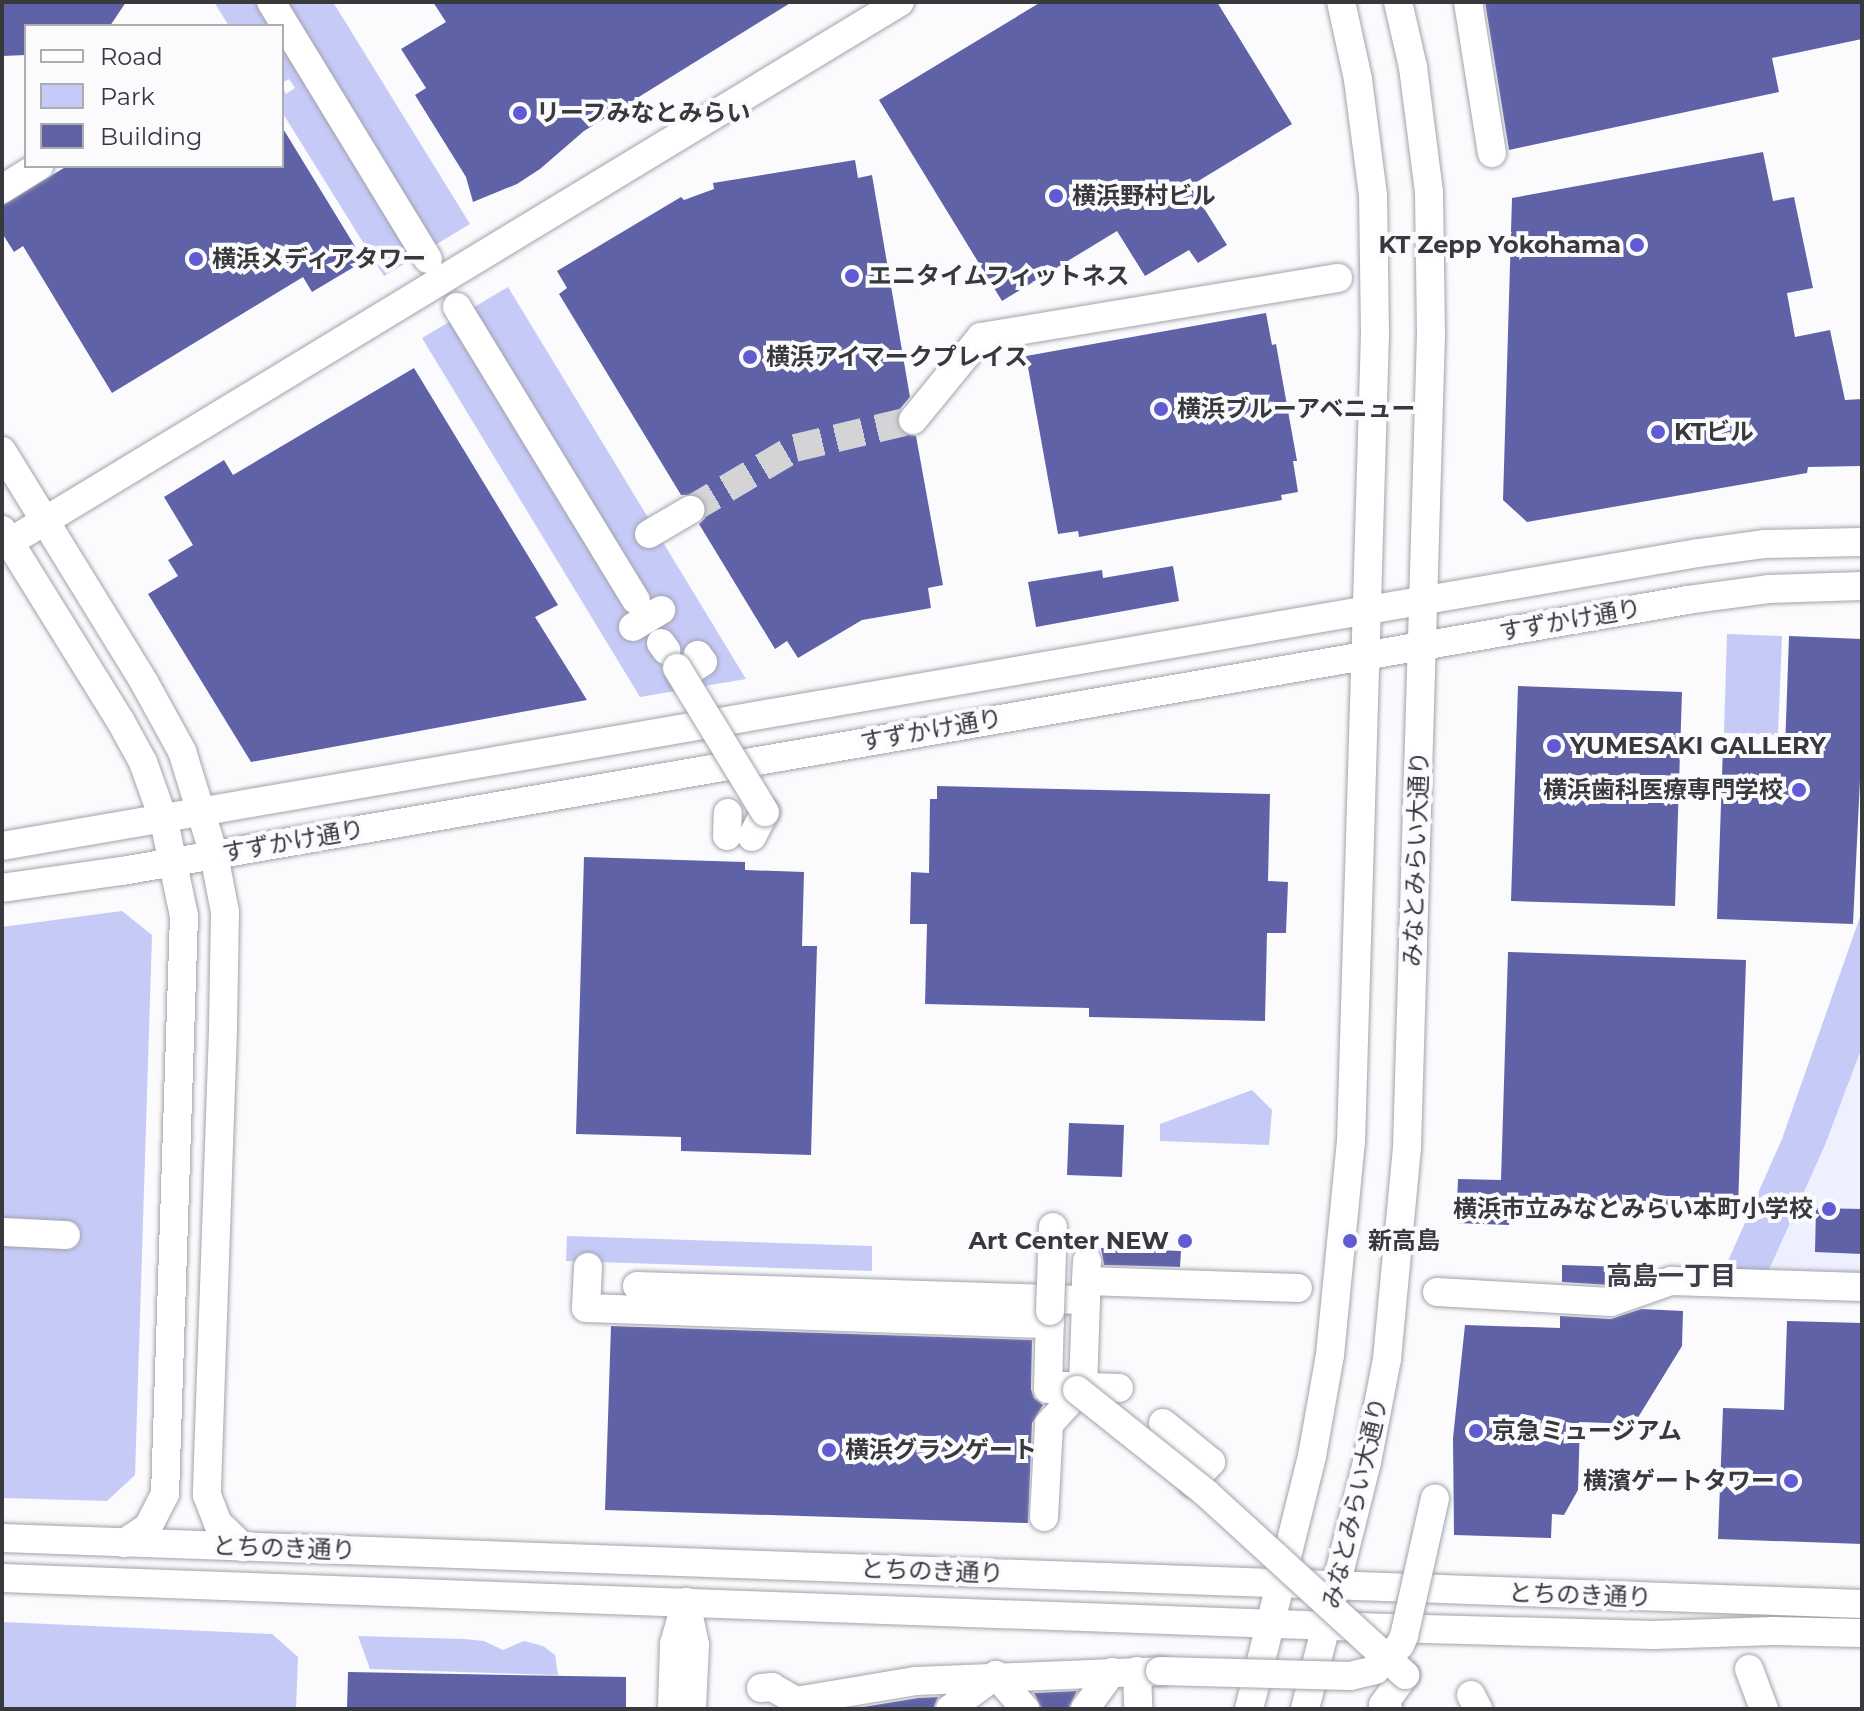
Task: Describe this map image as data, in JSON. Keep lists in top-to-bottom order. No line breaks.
{"streets":{"street":["すずかけ通り","みなとみらい大通り","とちのき通り"]},"crossings":[["すずかけ通り","みなとみらい大通り"],["みなとみらい大通り","とちのき通り"]],"districts":["高島一丁目"],"places":["リーフみなとみらい","横浜野村ビル","KT Zepp Yokohama","横浜メディアタワー","エニタイムフィットネス","横浜アイマークプレイス","横浜ブルーアベニュー","KTビル","YUMESAKI GALLERY","横浜歯科医療専門学校","横浜市立みなとみらい本町小学校","Art Center NEW","新高島","京急ミュージアム","横浜グランゲート","横濱ゲートタワー"],"legend":["Road","Park","Building"]}
